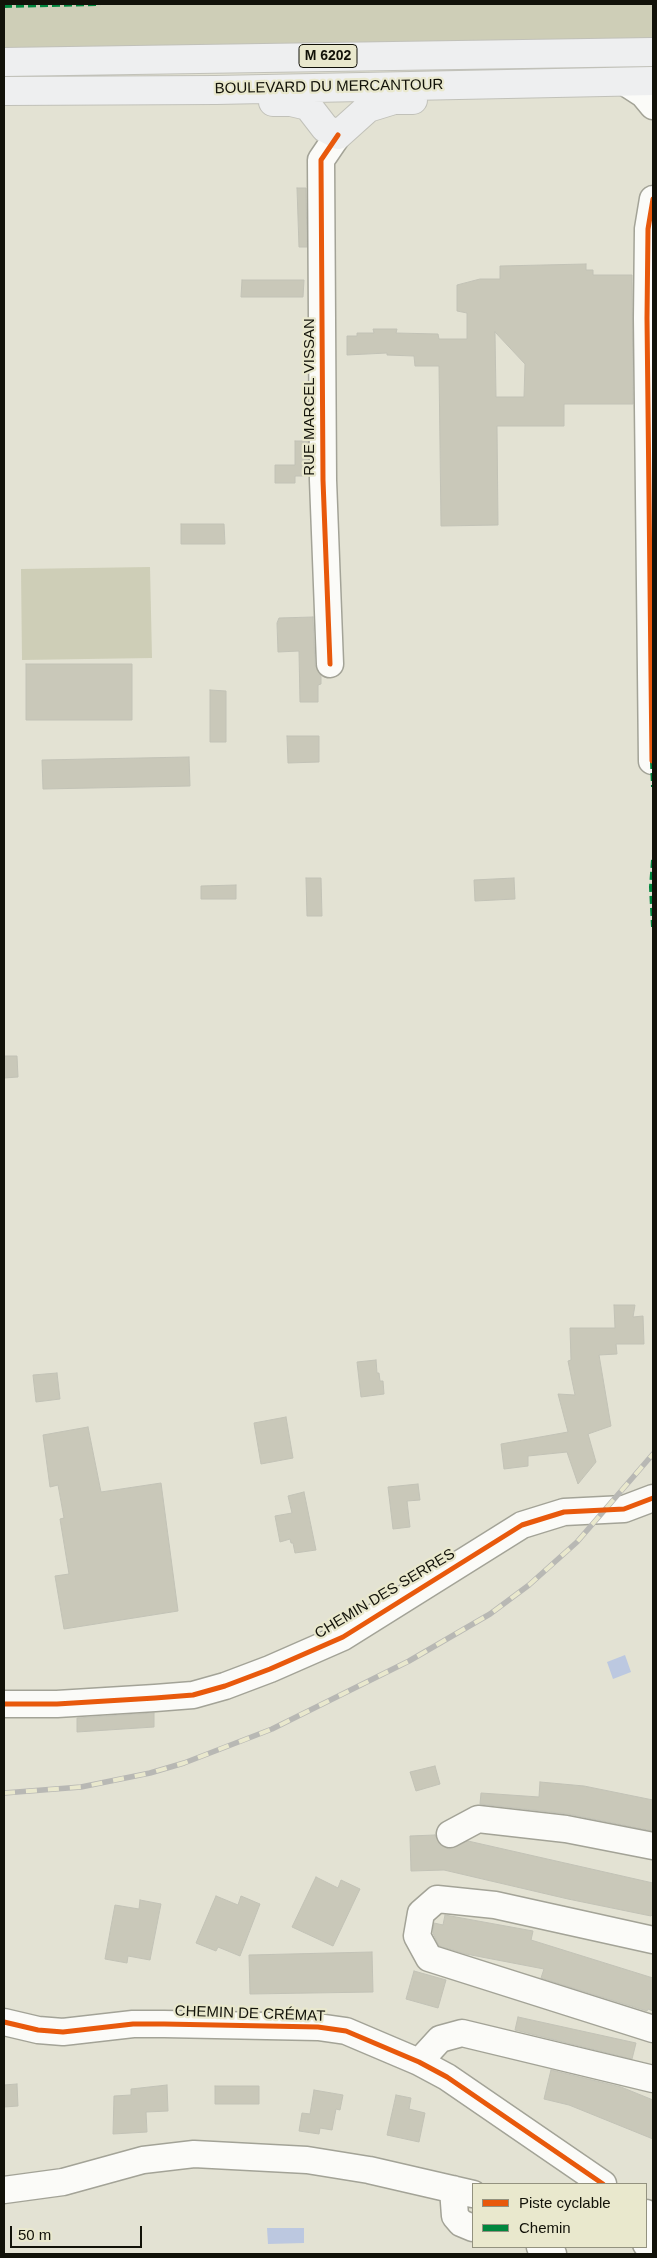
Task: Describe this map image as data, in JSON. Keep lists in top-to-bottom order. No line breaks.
{"streets":{"main road":["M 6202","BOULEVARD DU MERCANTOUR"],"street":["RUE MARCEL VISSAN","CHEMIN DES SERRES","CHEMIN DE CRÉMAT"]},"legend":["Piste cyclable","Chemin"],"scale_bar":"50 m"}
